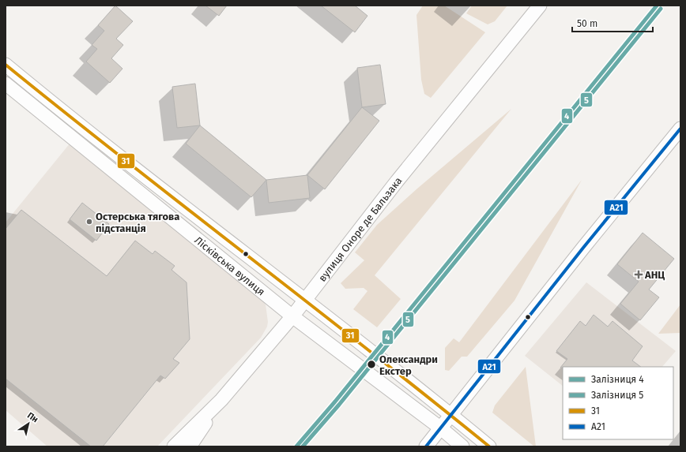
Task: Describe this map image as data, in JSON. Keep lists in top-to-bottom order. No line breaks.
{"streets":{"street":["вулиця Оноре де Бальзака","Лісківська вулиця"]},"crossings":[["вулиця Оноре де Бальзака","Лісківська вулиця"]],"places":{"other":["Остерська тягова пiдстанцiя","Олександри Екстер"],"health":["АНЦ"]},"lines":["rail line 4","rail line 5","transit line 31","transit line А21"],"legend":["Залізниця 4","Залізниця 5","31","А21"],"scale_bar":"50 m","north":"top right"}
